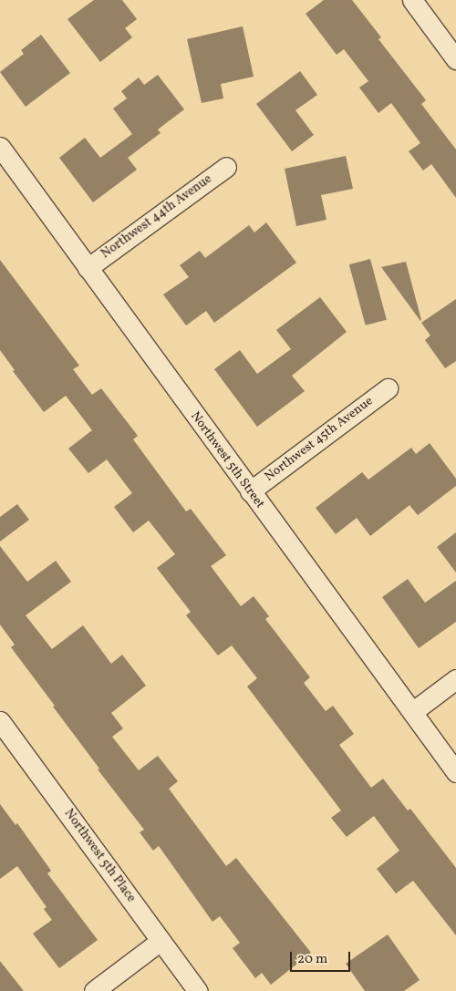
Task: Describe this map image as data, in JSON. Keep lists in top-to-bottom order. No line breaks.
{"streets":{"street":["Northwest 44th Avenue","Northwest 45th Avenue","Northwest 5th Street","Northwest 5th Place"]},"crossings":[["Northwest 44th Avenue","Northwest 5th Street"],["Northwest 45th Avenue","Northwest 5th Street"]],"scale_bar":"20 m"}
